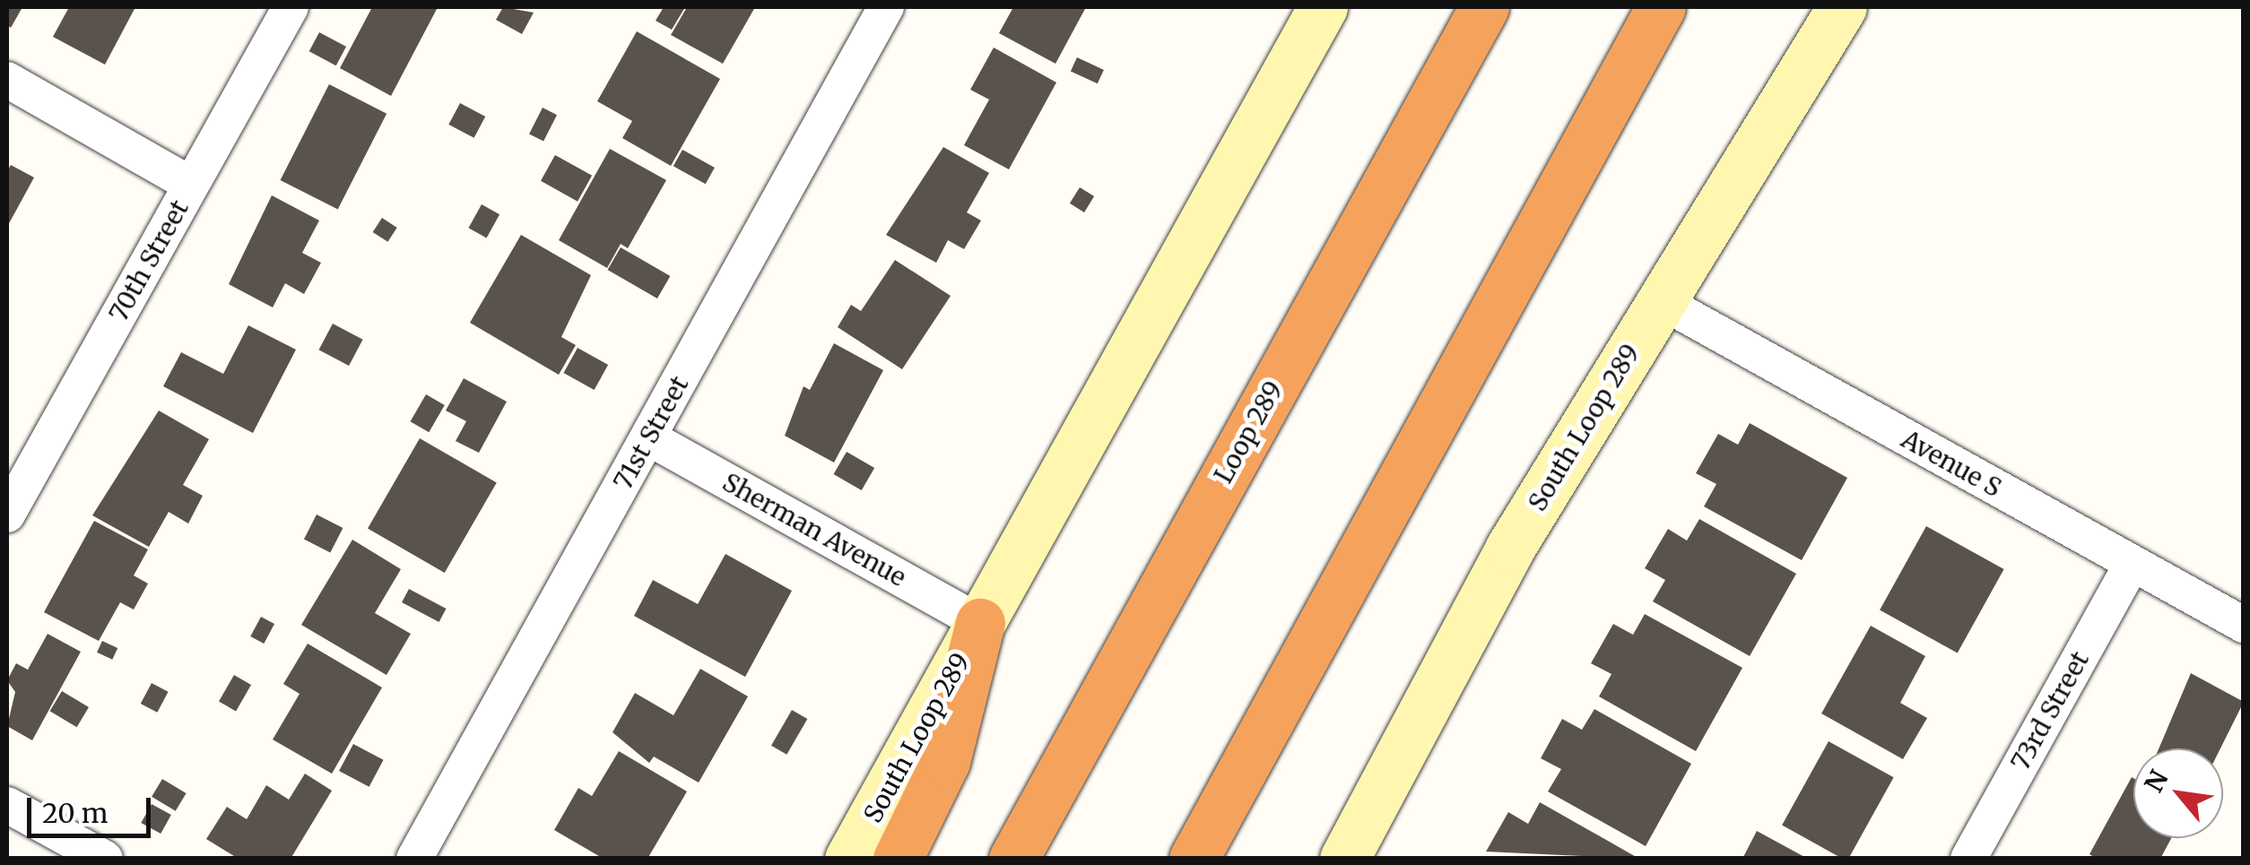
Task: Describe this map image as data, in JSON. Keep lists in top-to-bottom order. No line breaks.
{"streets":{"highway":["Loop 289"],"main road":["South Loop 289"],"street":["70th Street","71st Street","Avenue S","Sherman Avenue","73rd Street"]},"crossings":[["South Loop 289","Avenue S"],["South Loop 289","Sherman Avenue"],["71st Street","Sherman Avenue"],["Avenue S","73rd Street"]],"scale_bar":"20 m","north":"top left"}
